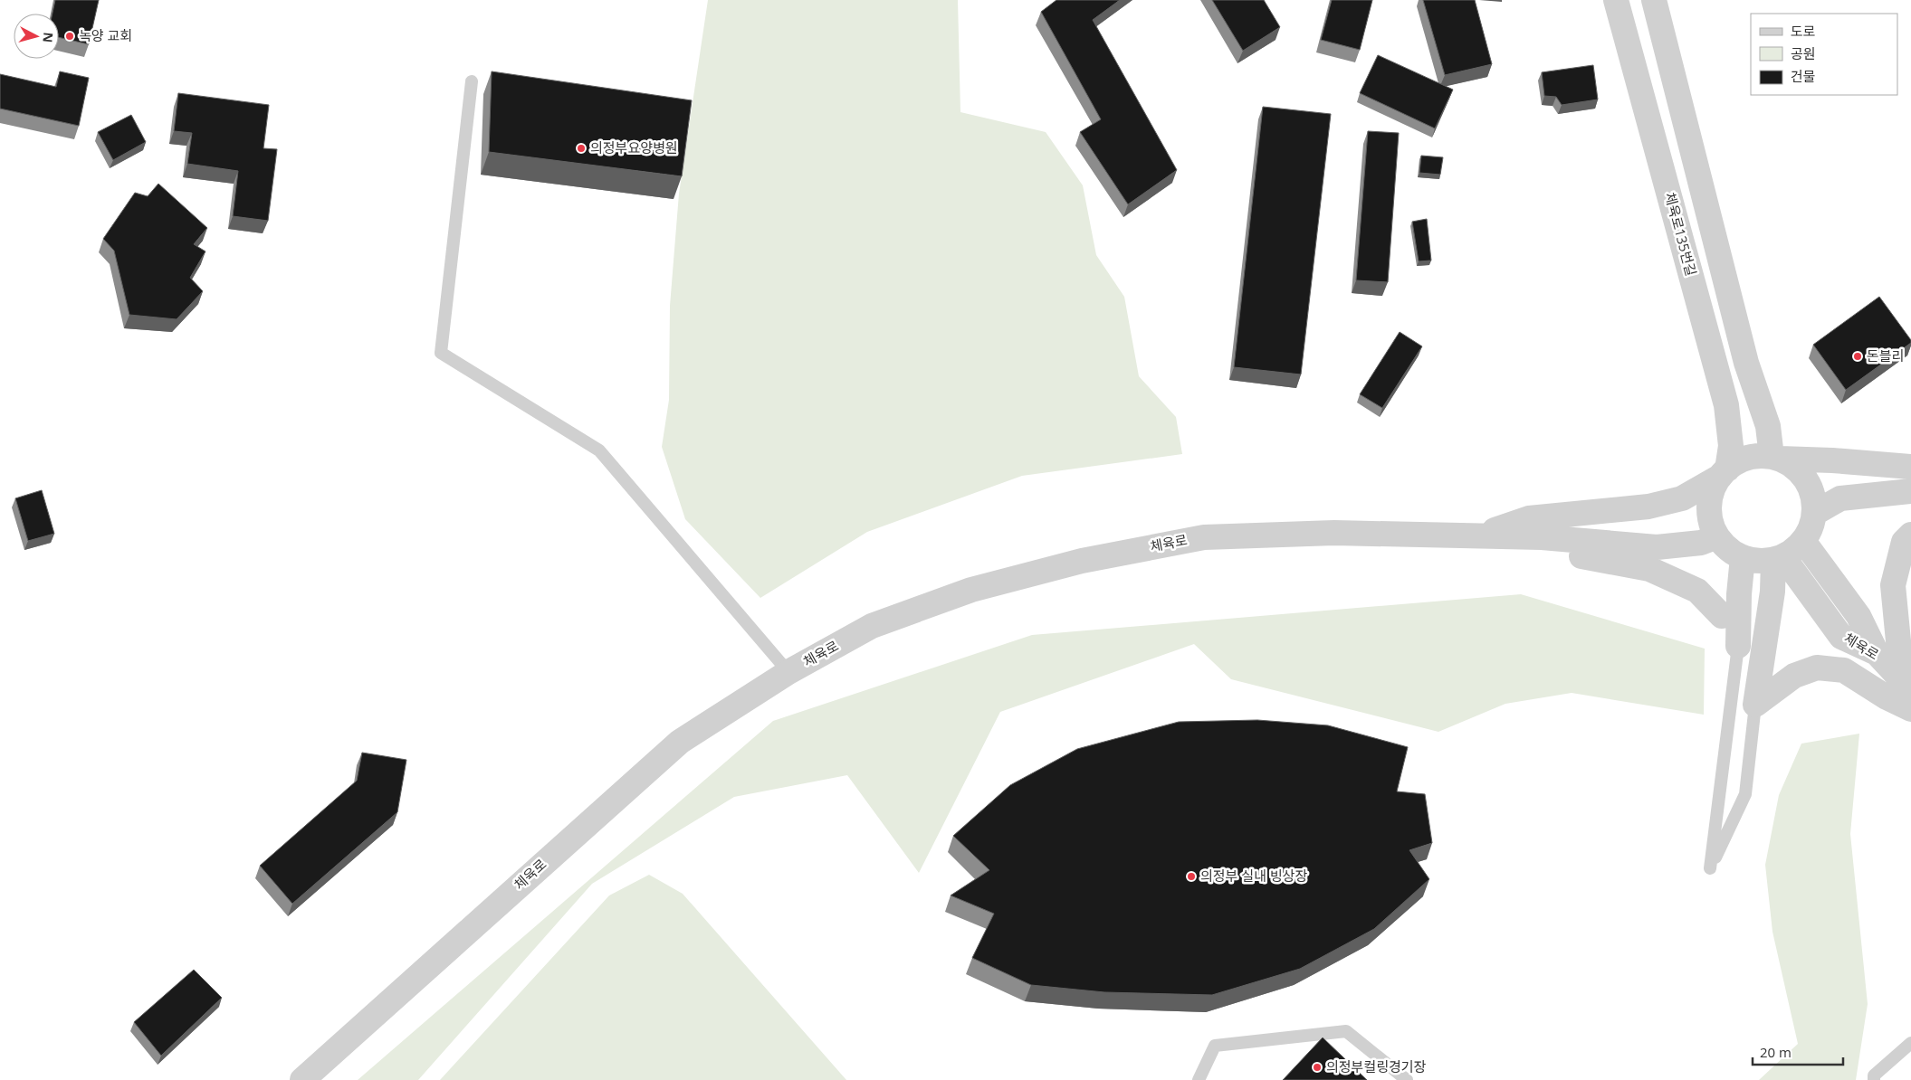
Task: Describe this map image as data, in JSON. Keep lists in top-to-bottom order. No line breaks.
{"streets":{"street":["체육로135번길","체육로"]},"crossings":[["체육로135번길","체육로"]],"places":["녹양 교회","의정부요양병원","돈블리","의정부 실내 빙상장","의정부컬링경기장"],"legend":["도로","공원","건물"],"scale_bar":"20 m","north":"right"}
